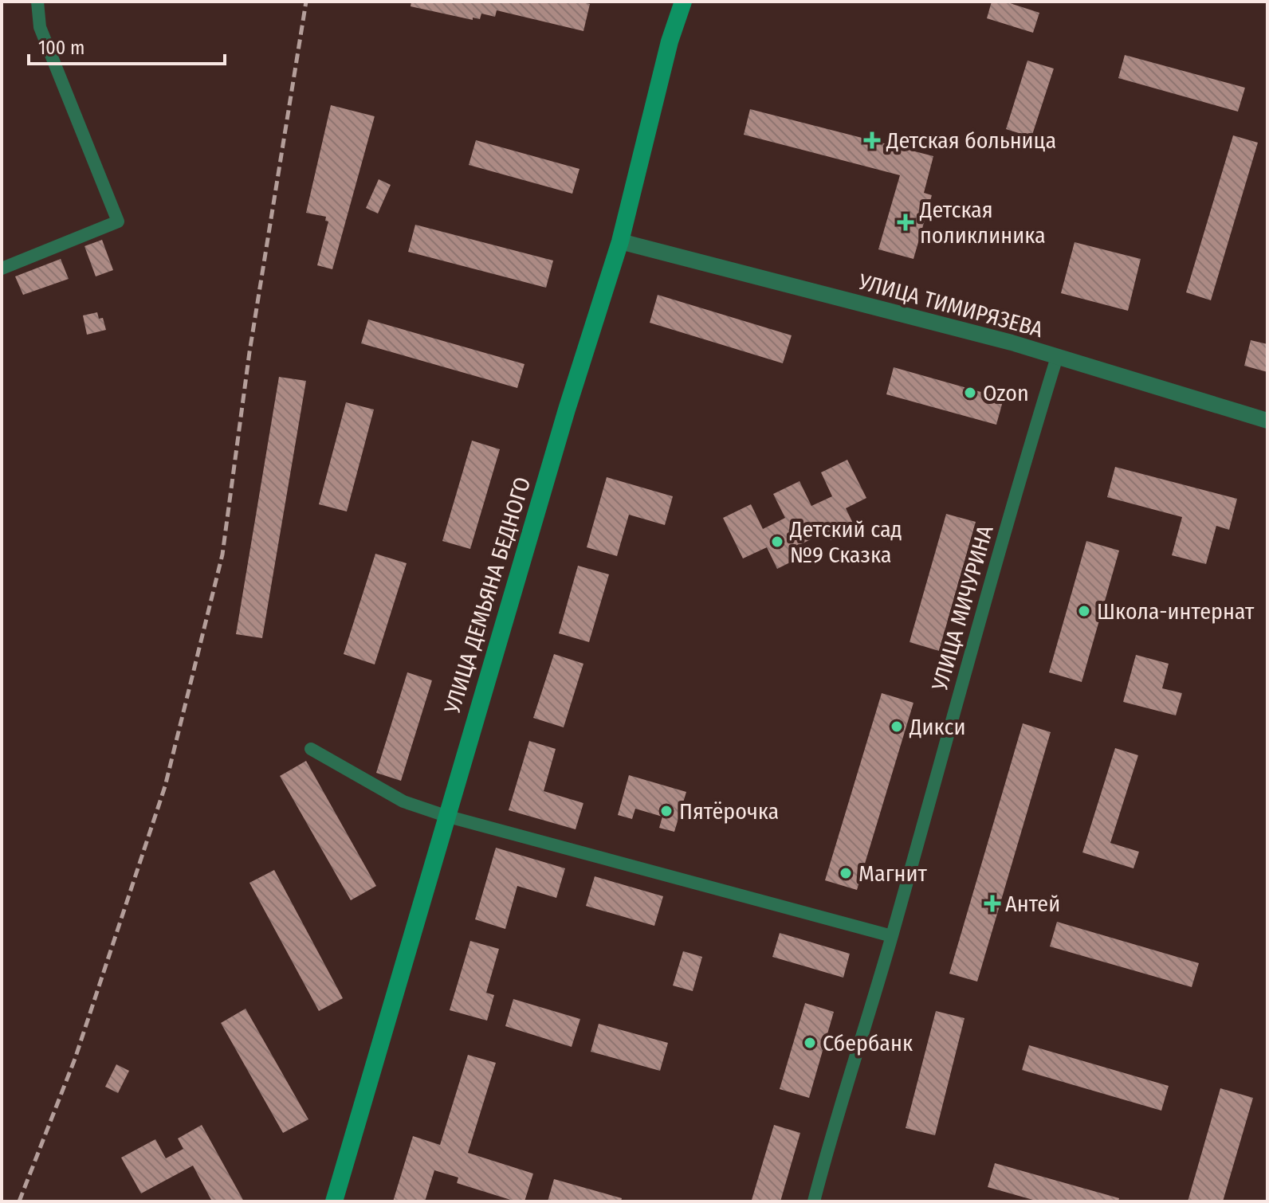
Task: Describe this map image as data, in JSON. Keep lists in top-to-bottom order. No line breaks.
{"streets":{"main road":["УЛИЦА ДЕМЬЯНА БЕДНОГО"],"street":["УЛИЦА ТИМИРЯЗЕВА","УЛИЦА МИЧУРИНА"]},"crossings":[["УЛИЦА ТИМИРЯЗЕВА","УЛИЦА ДЕМЬЯНА БЕДНОГО"],["УЛИЦА ТИМИРЯЗЕВА","УЛИЦА МИЧУРИНА"]],"places":{"health":["Детская больница","Детская поликлиника","Антей"],"other":["Ozon","Детский сад №9 Сказка","Школа-интернат","Дикси","Пятёрочка","Магнит","Сбербанк"]},"scale_bar":"100 m"}
